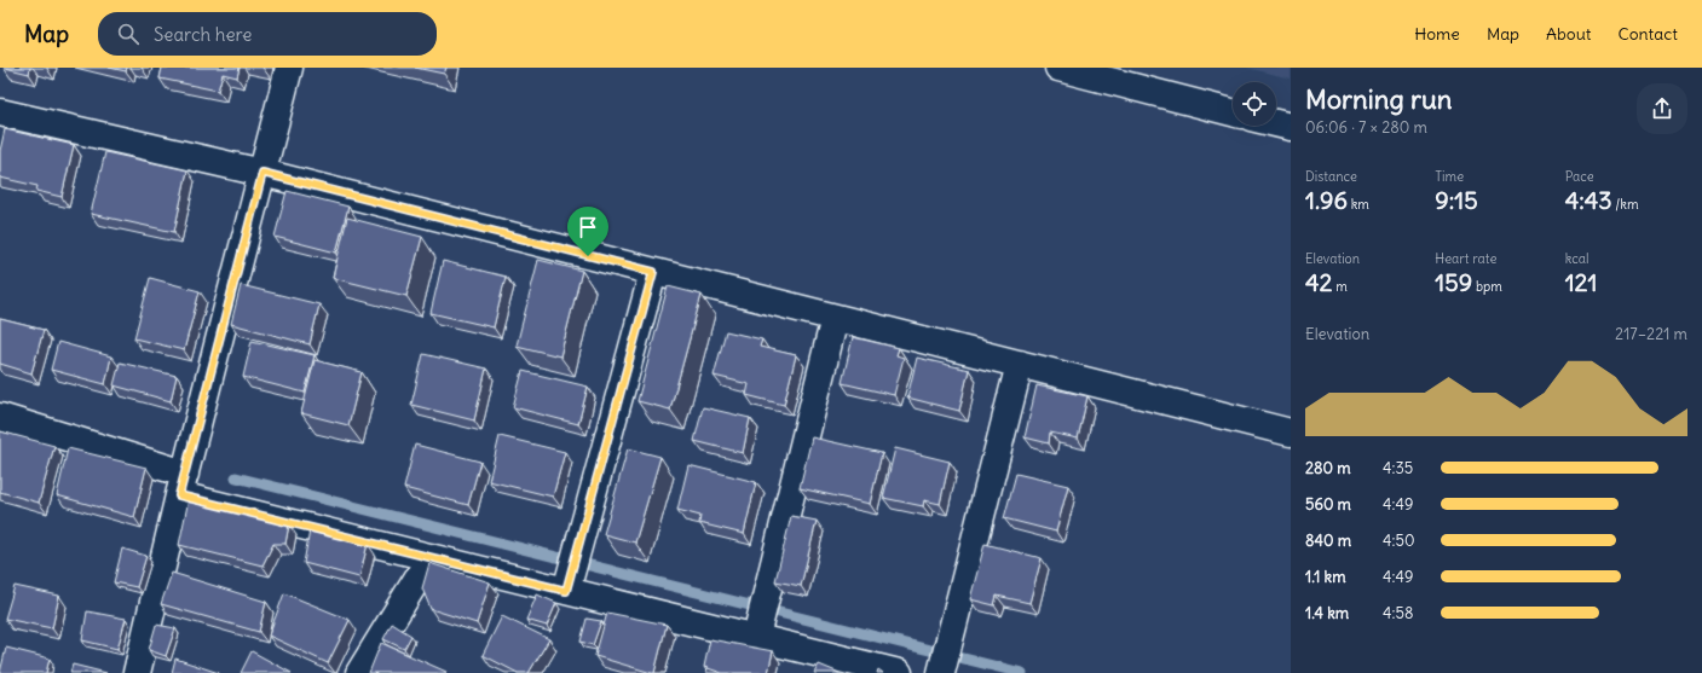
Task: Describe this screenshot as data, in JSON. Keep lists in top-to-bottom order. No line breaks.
{"page":{"header":"Map","search":"Search here","nav":["Home","Map","About","Contact"],"heading":["Morning run","06:06 · 7 × 280 m"],"stats":[["Distance","1.96 km"],["Time","9:15"],["Pace","4:43 /km"],["Elevation","42 m"],["Heart rate","159 bpm"],["kcal","121"]],"chart":["Elevation","217–221 m"],"list":[{"name":"280 m","note":"4:35"},{"name":"560 m","note":"4:49"},{"name":"840 m","note":"4:50"},{"name":"1.1 km","note":"4:49"},{"name":"1.4 km","note":"4:58"}]}}
